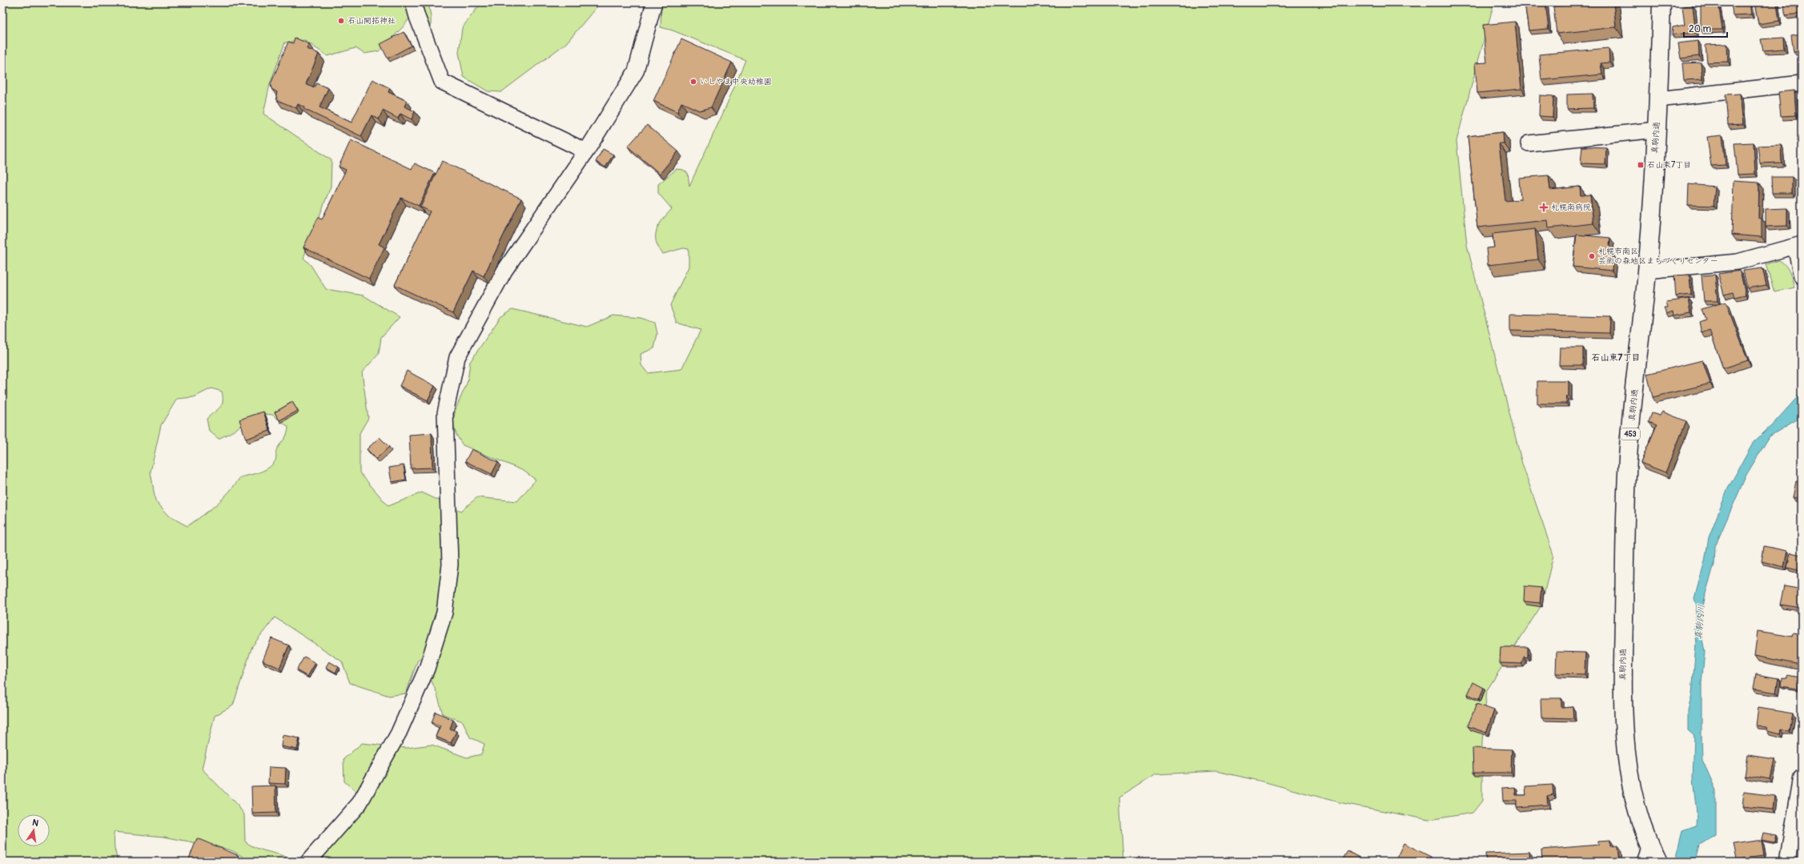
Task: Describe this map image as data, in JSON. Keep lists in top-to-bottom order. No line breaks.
{"streets":{"highway":["真駒内通","453"]},"districts":["石山東7丁目"],"water":["真駒内川"],"places":{"other":["石山開拓神社","いしやま中央幼稚園","札幌市南区 芸術の森地区まちづくりセンター"],"transit":["石山東7丁目"],"health":["札幌南病院"]},"scale_bar":"20 m","north":"top"}
